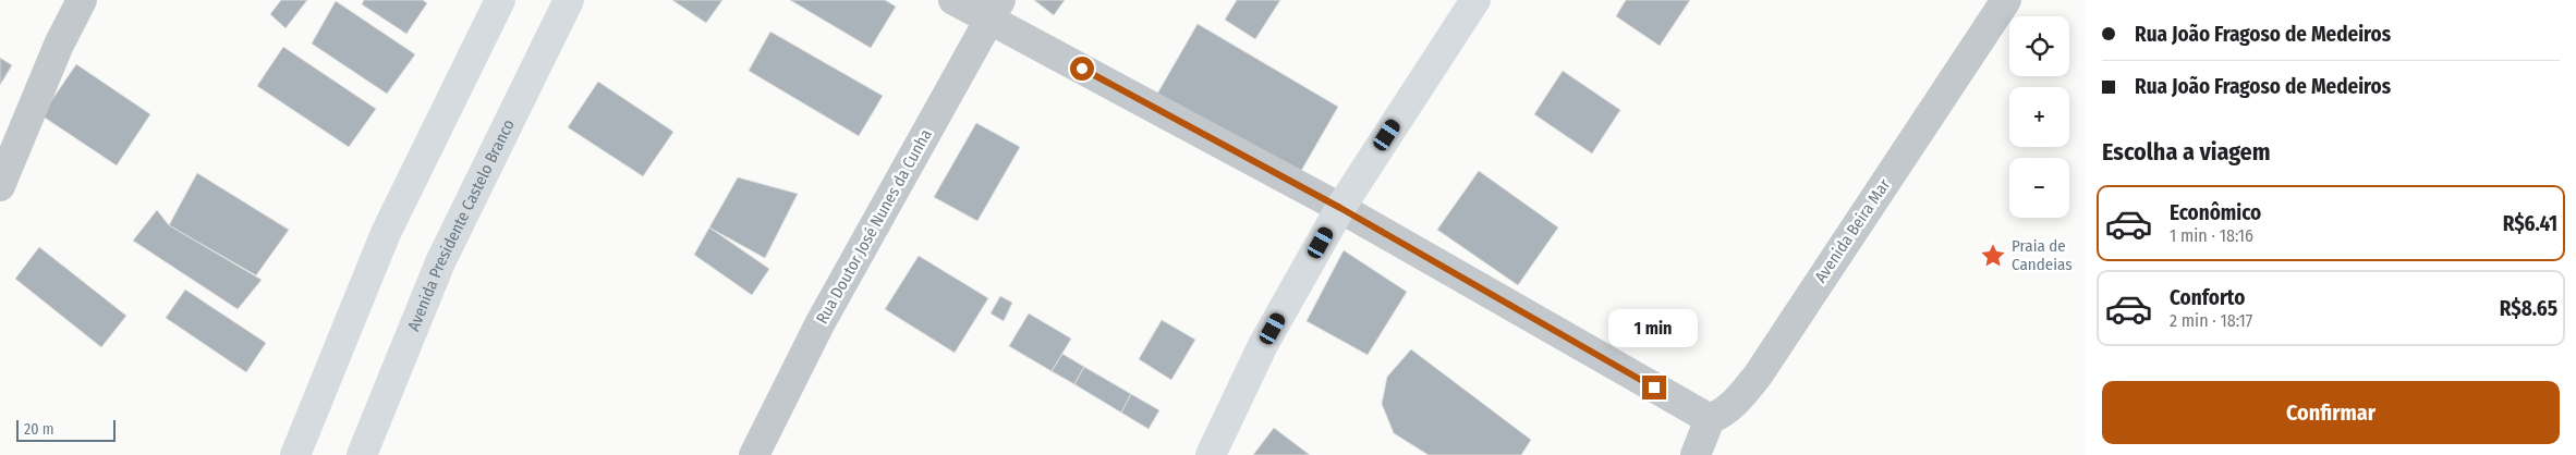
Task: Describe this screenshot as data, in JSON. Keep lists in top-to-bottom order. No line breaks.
{"streets":{"main road":["Avenida Presidente Castelo Branco"],"street":["Rua Doutor José Nunes da Cunha","Avenida Beira Mar"]},"places":{"place":["Praia de Candeias"]},"scale_bar":"20 m","page":{"banner":["Rua João Fragoso de Medeiros","Rua João Fragoso de Medeiros"],"map_buttons":["+","−"],"heading":"Escolha a viagem","list":[{"name":"Econômico","note":"1 min · 18:16","value":"R$6.41"},{"name":"Conforto","note":"2 min · 18:17","value":"R$8.65"}],"bubble":"1 min","buttons":"Confirmar","scale":"20 m"}}
